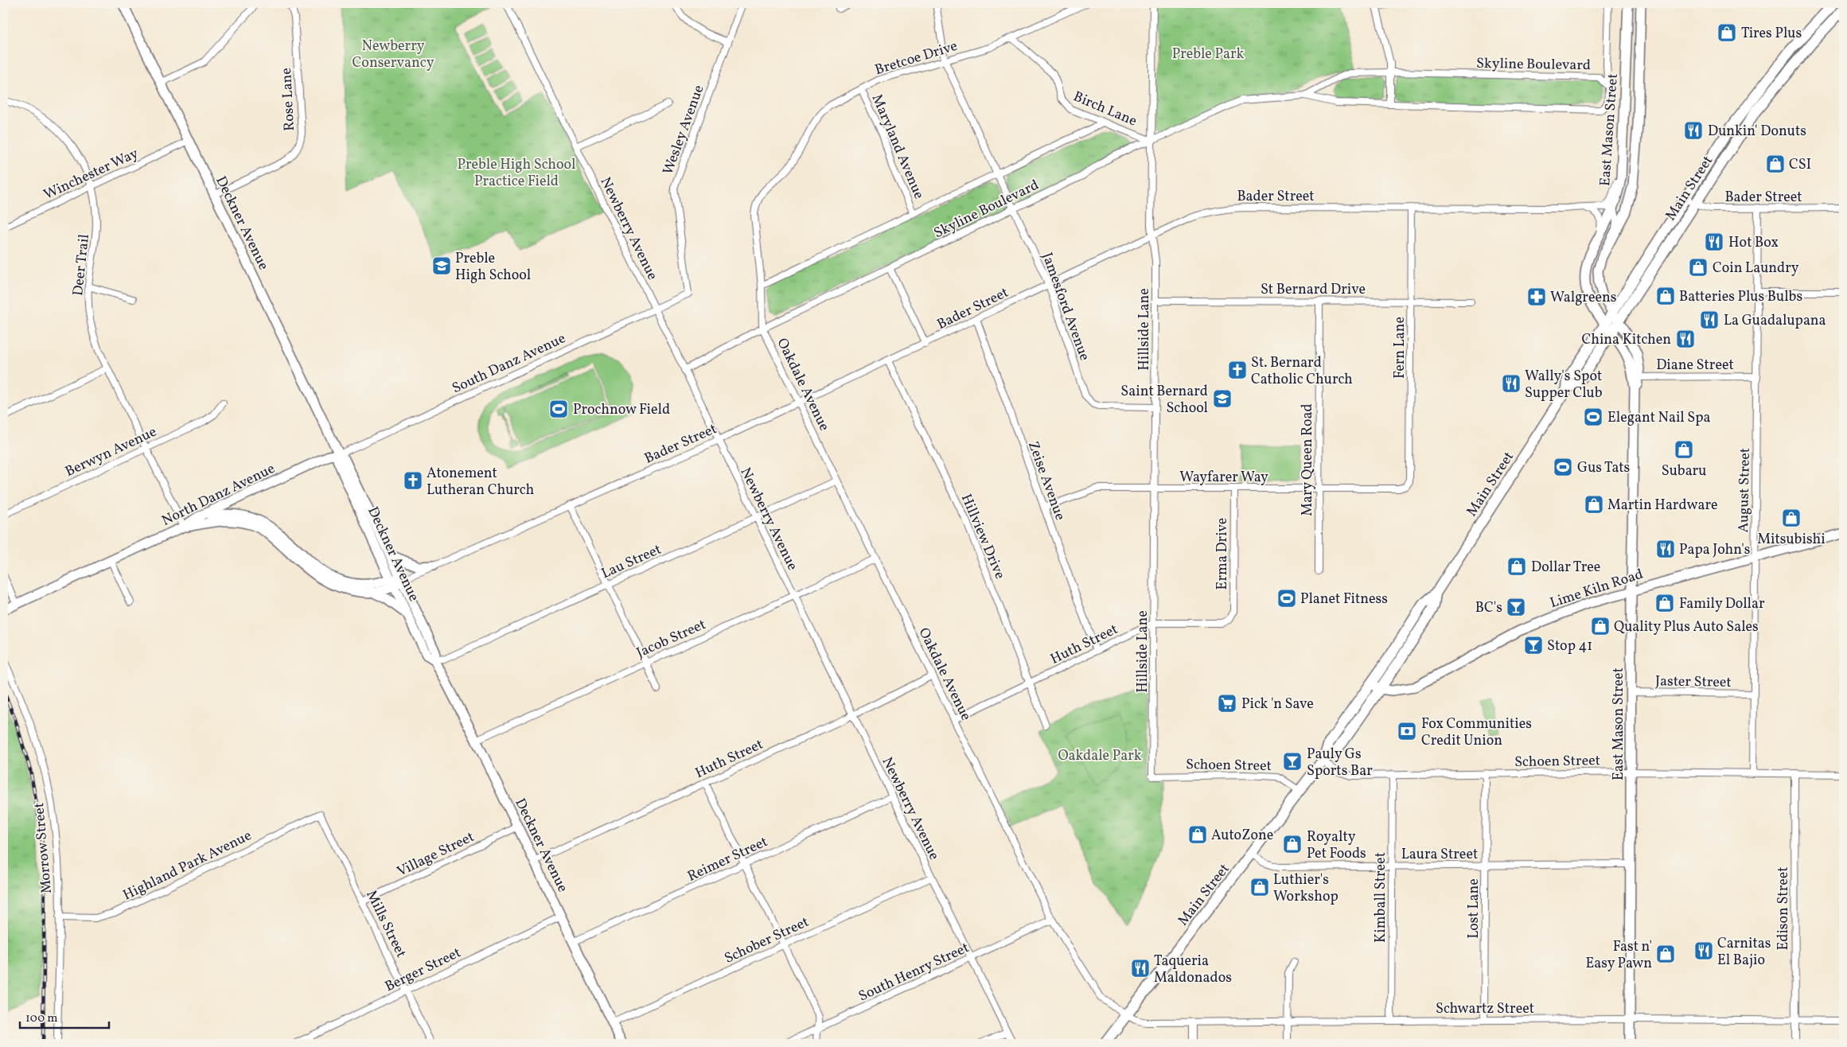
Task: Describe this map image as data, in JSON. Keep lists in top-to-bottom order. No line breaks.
{"streets":{"main road":["Main Street"],"street":["Bretcoe Drive","Skyline Boulevard","Rose Lane","Birch Lane","Wesley Avenue","East Mason Street","Maryland Avenue","Winchester Way","Bader Street","Deckner Avenue","Newberry Avenue","Deer Trail","St Bernard Drive","Jamesford Avenue","Hillside Lane","Fern Lane","South Danz Avenue","Diane Street","Oakdale Avenue","Berwyn Avenue","Mary Queen Road","Wayfarer Way","Zeise Avenue","August Street","North Danz Avenue","Hillview Drive","Erma Drive","Lau Street","Lime Kiln Road","Jacob Street","Huth Street","Jaster Street","Schoen Street","Morrow Street","Village Street","Laura Street","Reimer Street","Highland Park Avenue","Kimball Street","Lost Lane","Edison Street","Mills Street","Schober Street","Berger Street","South Henry Street","Schwartz Street"]},"crossings":[["Bretcoe Drive","Skyline Boulevard"],["Bretcoe Drive","Birch Lane"],["Bretcoe Drive","Maryland Avenue"],["Bretcoe Drive","Jamesford Avenue"],["Bretcoe Drive","Oakdale Avenue"],["Skyline Boulevard","Birch Lane"],["Skyline Boulevard","Maryland Avenue"],["Skyline Boulevard","Newberry Avenue"],["Skyline Boulevard","Jamesford Avenue"],["Skyline Boulevard","Hillside Lane"],["Skyline Boulevard","Oakdale Avenue"],["Rose Lane","Deckner Avenue"],["Birch Lane","Hillside Lane"],["Wesley Avenue","South Danz Avenue"],["East Mason Street","Main Street"],["East Mason Street","Bader Street"],["East Mason Street","Diane Street"],["East Mason Street","Lime Kiln Road"],["East Mason Street","Jaster Street"],["East Mason Street","Schoen Street"],["East Mason Street","Laura Street"],["East Mason Street","Schwartz Street"],["Winchester Way","Deckner Avenue"],["Winchester Way","Deer Trail"],["Main Street","Bader Street"],["Main Street","Oakdale Avenue"],["Main Street","Lime Kiln Road"],["Main Street","Schoen Street"],["Main Street","Laura Street"],["Main Street","Schwartz Street"],["Bader Street","Deckner Avenue"],["Bader Street","Newberry Avenue"],["Bader Street","Jamesford Avenue"],["Bader Street","Hillside Lane"],["Bader Street","Fern Lane"],["Bader Street","Oakdale Avenue"],["Bader Street","Zeise Avenue"],["Bader Street","August Street"],["Bader Street","Hillview Drive"],["Deckner Avenue","South Danz Avenue"],["Deckner Avenue","North Danz Avenue"],["Deckner Avenue","Lau Street"],["Deckner Avenue","Jacob Street"],["Deckner Avenue","Huth Street"],["Deckner Avenue","Village Street"],["Deckner Avenue","Reimer Street"],["Deckner Avenue","Schober Street"],["Deckner Avenue","Berger Street"],["Newberry Avenue","South Danz Avenue"],["Newberry Avenue","Lau Street"],["Newberry Avenue","Jacob Street"],["Newberry Avenue","Huth Street"],["Newberry Avenue","Reimer Street"],["Newberry Avenue","Schober Street"],["Newberry Avenue","South Henry Street"],["Deer Trail","Berwyn Avenue"],["Deer Trail","North Danz Avenue"],["St Bernard Drive","Hillside Lane"],["St Bernard Drive","Fern Lane"],["St Bernard Drive","Mary Queen Road"],["Jamesford Avenue","Hillside Lane"],["Hillside Lane","Wayfarer Way"],["Hillside Lane","Huth Street"],["Hillside Lane","Schoen Street"],["Fern Lane","Wayfarer Way"],["South Danz Avenue","North Danz Avenue"],["Diane Street","August Street"],["Oakdale Avenue","Lau Street"],["Oakdale Avenue","Jacob Street"],["Oakdale Avenue","Huth Street"],["Oakdale Avenue","South Henry Street"],["Oakdale Avenue","Schwartz Street"],["Mary Queen Road","Wayfarer Way"],["Wayfarer Way","Zeise Avenue"],["Wayfarer Way","Erma Drive"],["Zeise Avenue","Huth Street"],["August Street","Lime Kiln Road"],["August Street","Jaster Street"],["August Street","Schoen Street"],["Hillview Drive","Huth Street"],["Erma Drive","Huth Street"],["Schoen Street","Kimball Street"],["Schoen Street","Lost Lane"],["Schoen Street","Edison Street"],["Morrow Street","Highland Park Avenue"],["Village Street","Mills Street"],["Laura Street","Kimball Street"],["Laura Street","Lost Lane"],["Highland Park Avenue","Mills Street"],["Kimball Street","Schwartz Street"],["Lost Lane","Schwartz Street"],["Edison Street","Schwartz Street"],["Mills Street","Berger Street"]],"parks":["Newberry Conservancy","Preble Park","Preble High School Practice Field","Oakdale Park"],"places":{"shop":["Tires Plus","CSI","Coin Laundry","Batteries Plus Bulbs","Subaru","Martin Hardware","Mitsubishi","Dollar Tree","Family Dollar","Quality Plus Auto Sales","AutoZone","Royalty Pet Foods","Luthier's Workshop","Fast n' Easy Pawn"],"restaurant":["Dunkin' Donuts","Hot Box","La Guadalupana","China Kitchen","Wally's Spot Supper Club","Papa John's","Carnitas El Bajio","Taqueria Maldonados"],"school or university":["Preble High School","Saint Bernard School"],"pharmacy":["Walgreens"],"church":["St. Bernard Catholic Church","Atonement Lutheran Church"],"sports":["Prochnow Field","Elegant Nail Spa","Gus Tats","Planet Fitness"],"bar":["BC's","Stop 41","Pauly Gs Sports Bar"],"supermarket":["Pick 'n Save"],"bank":["Fox Communities Credit Union"]},"scale_bar":"100 m"}
